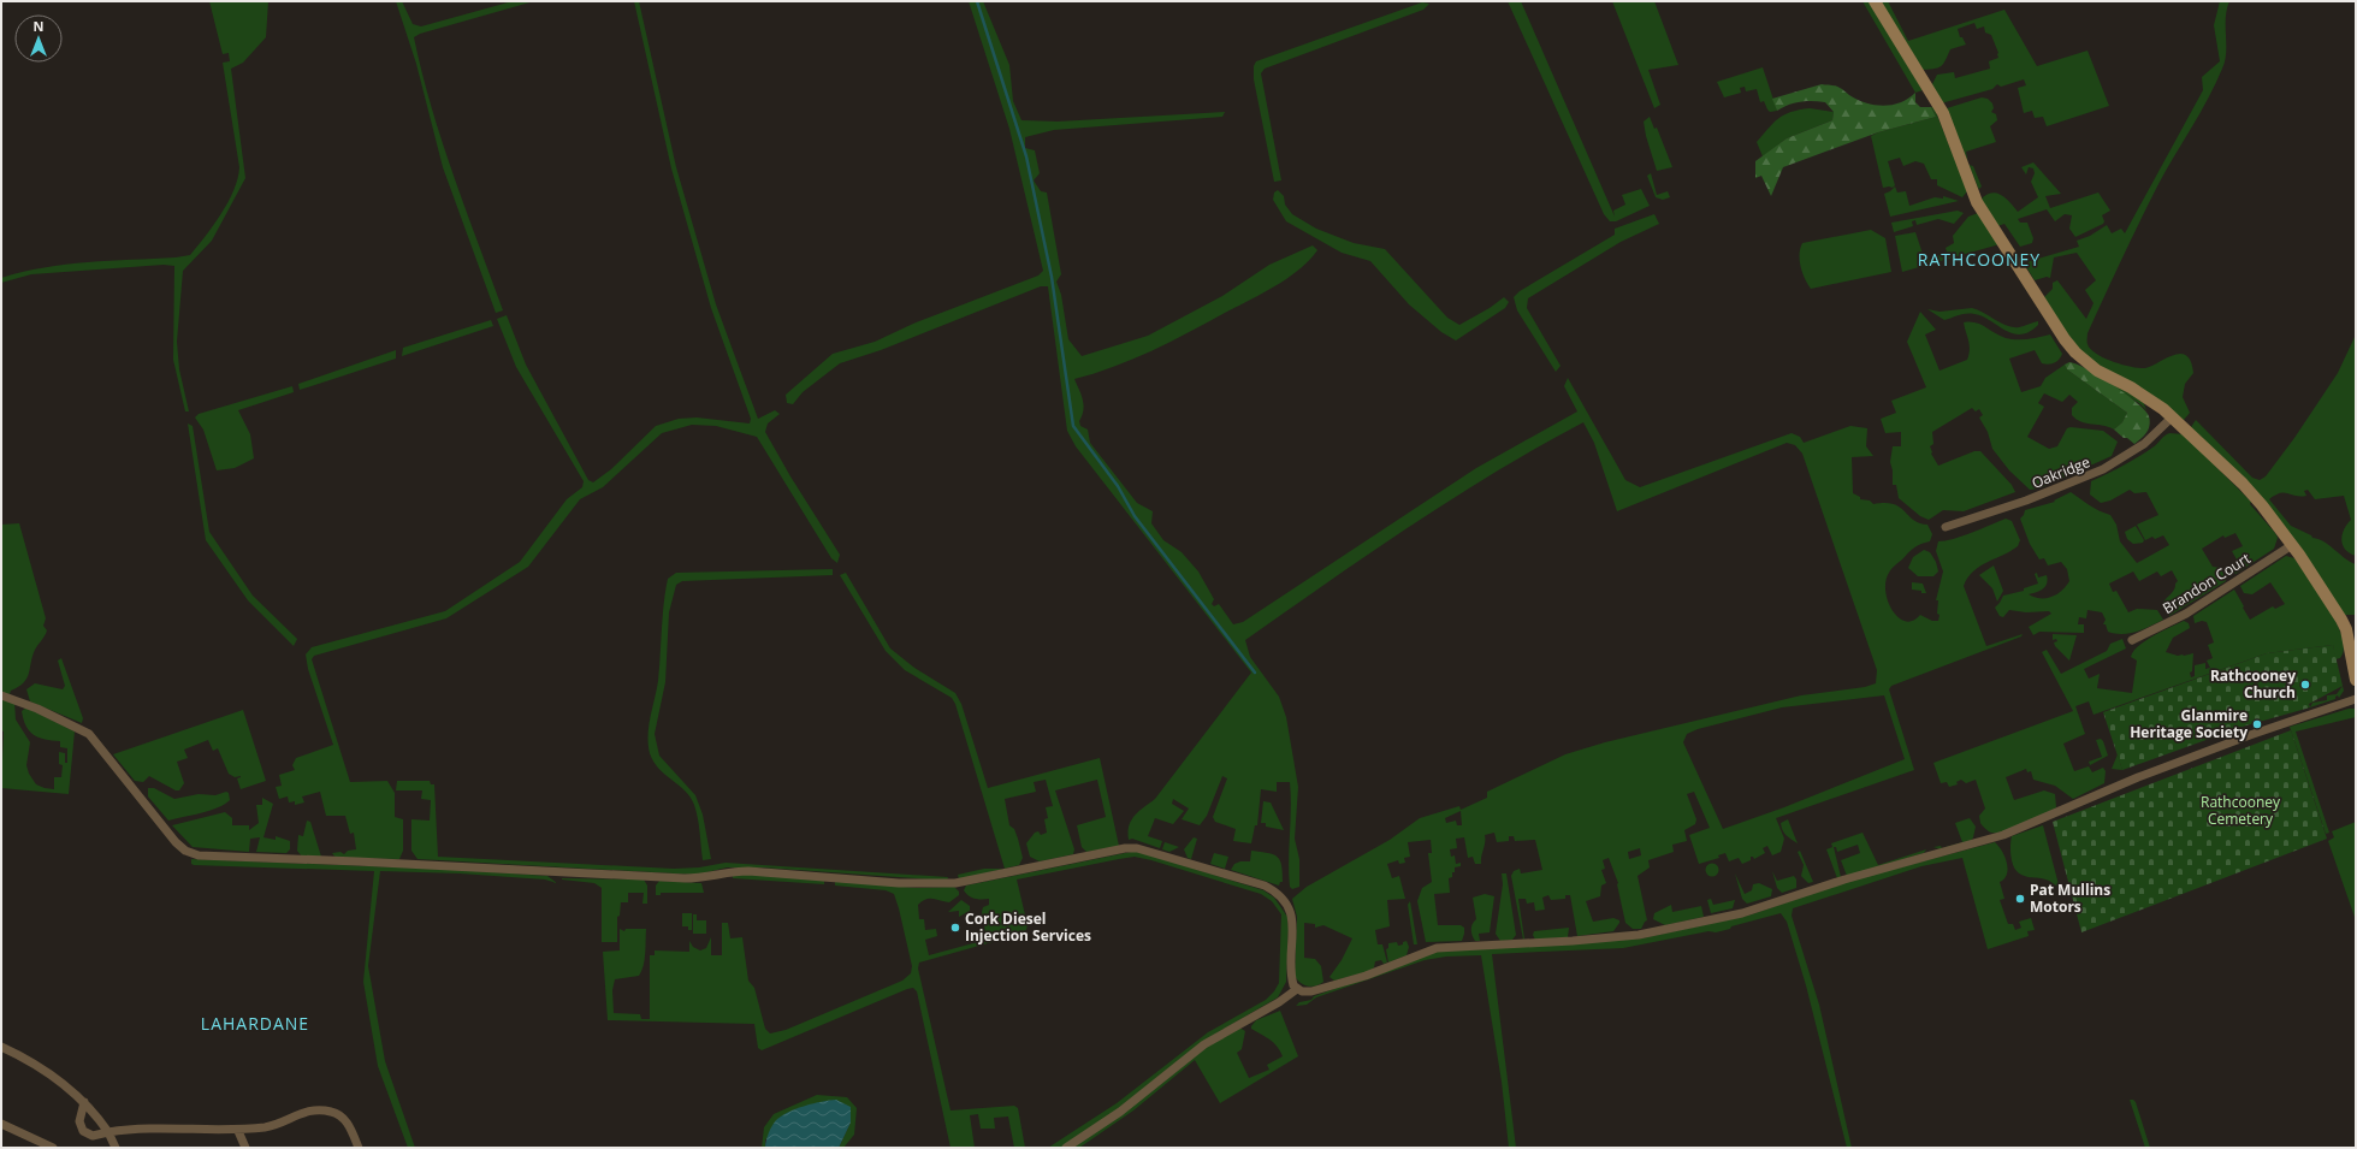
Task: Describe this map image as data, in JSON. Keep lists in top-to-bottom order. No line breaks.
{"streets":{"street":["Oakridge","Brandon Court"]},"districts":["RATHCOONEY","LAHARDANE"],"parks":["Rathcooney Cemetery"],"places":["Rathcooney Church","Glanmire Heritage Society","Pat Mullins Motors","Cork Diesel Injection Services"],"north":"top"}
